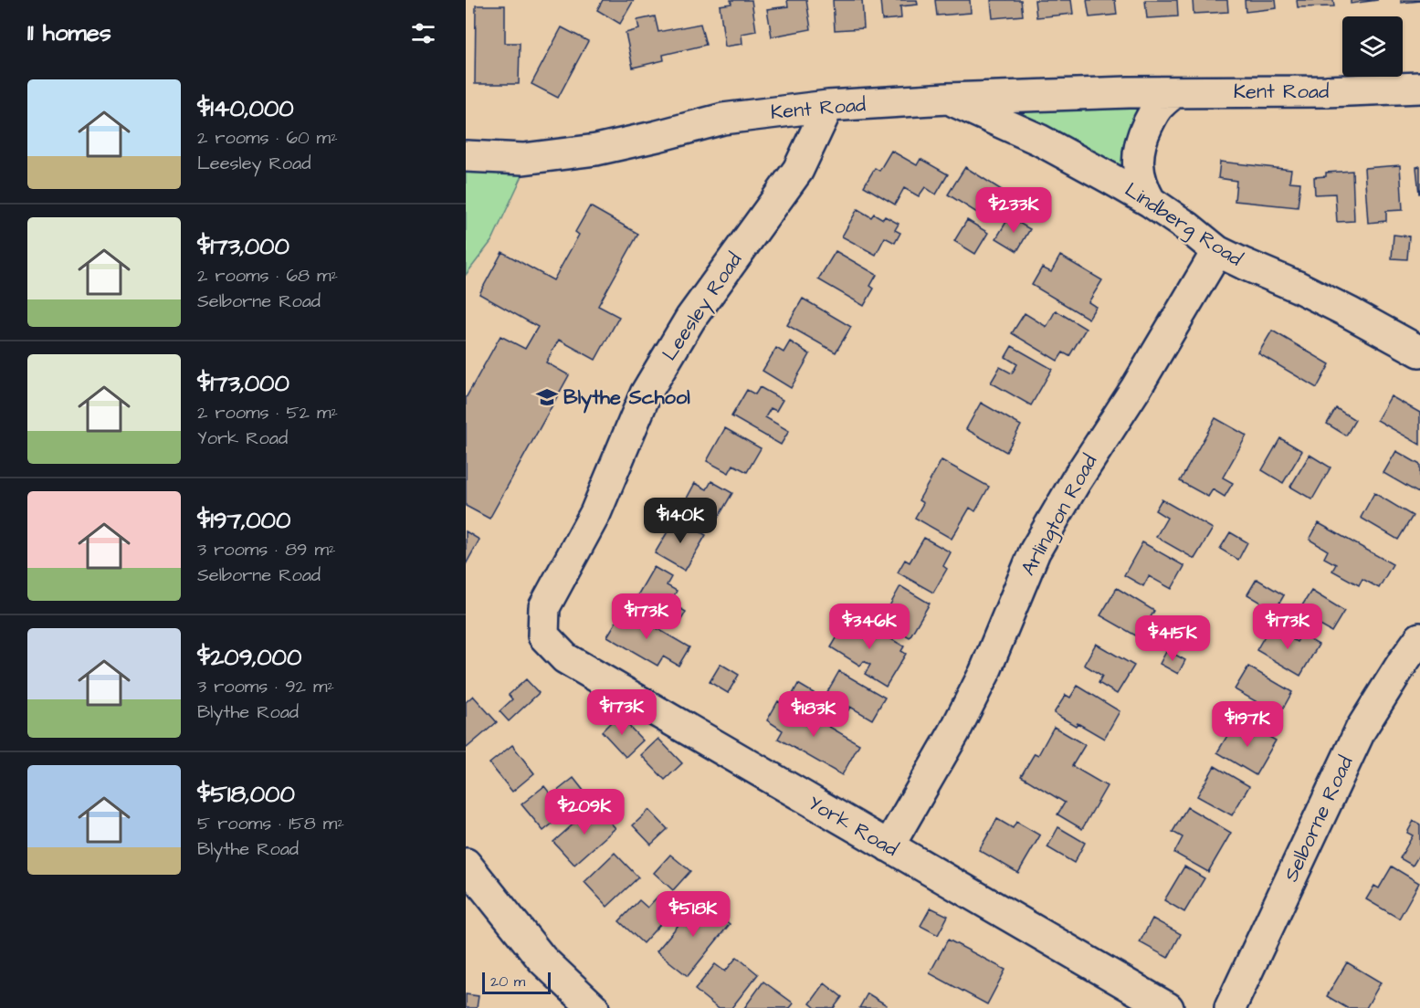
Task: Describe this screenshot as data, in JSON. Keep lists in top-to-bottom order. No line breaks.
{"streets":{"street":["Kent Road","Lindberg Road","Leesley Road","Arlington Road","Selborne Road","York Road"]},"crossings":[["Kent Road","Lindberg Road"],["Kent Road","Leesley Road"],["Lindberg Road","Arlington Road"],["Leesley Road","York Road"],["Arlington Road","York Road"]],"places":{"school or university":["Blythe School"]},"scale_bar":"20 m","page":{"heading":"11 homes","list":[{"name":"$140,000","note":"2 rooms · 60 m² · Leesley Road"},{"name":"$173,000","note":"2 rooms · 68 m² · Selborne Road"},{"name":"$173,000","note":"2 rooms · 52 m² · York Road"},{"name":"$197,000","note":"3 rooms · 89 m² · Selborne Road"},{"name":"$209,000","note":"3 rooms · 92 m² · Blythe Road"},{"name":"$518,000","note":"5 rooms · 158 m² · Blythe Road"}],"price":["$233K","$140K","$173K","$346K","$173K","$415K","$173K","$183K","$197K","$209K","$518K"],"scale":"20 m"}}
